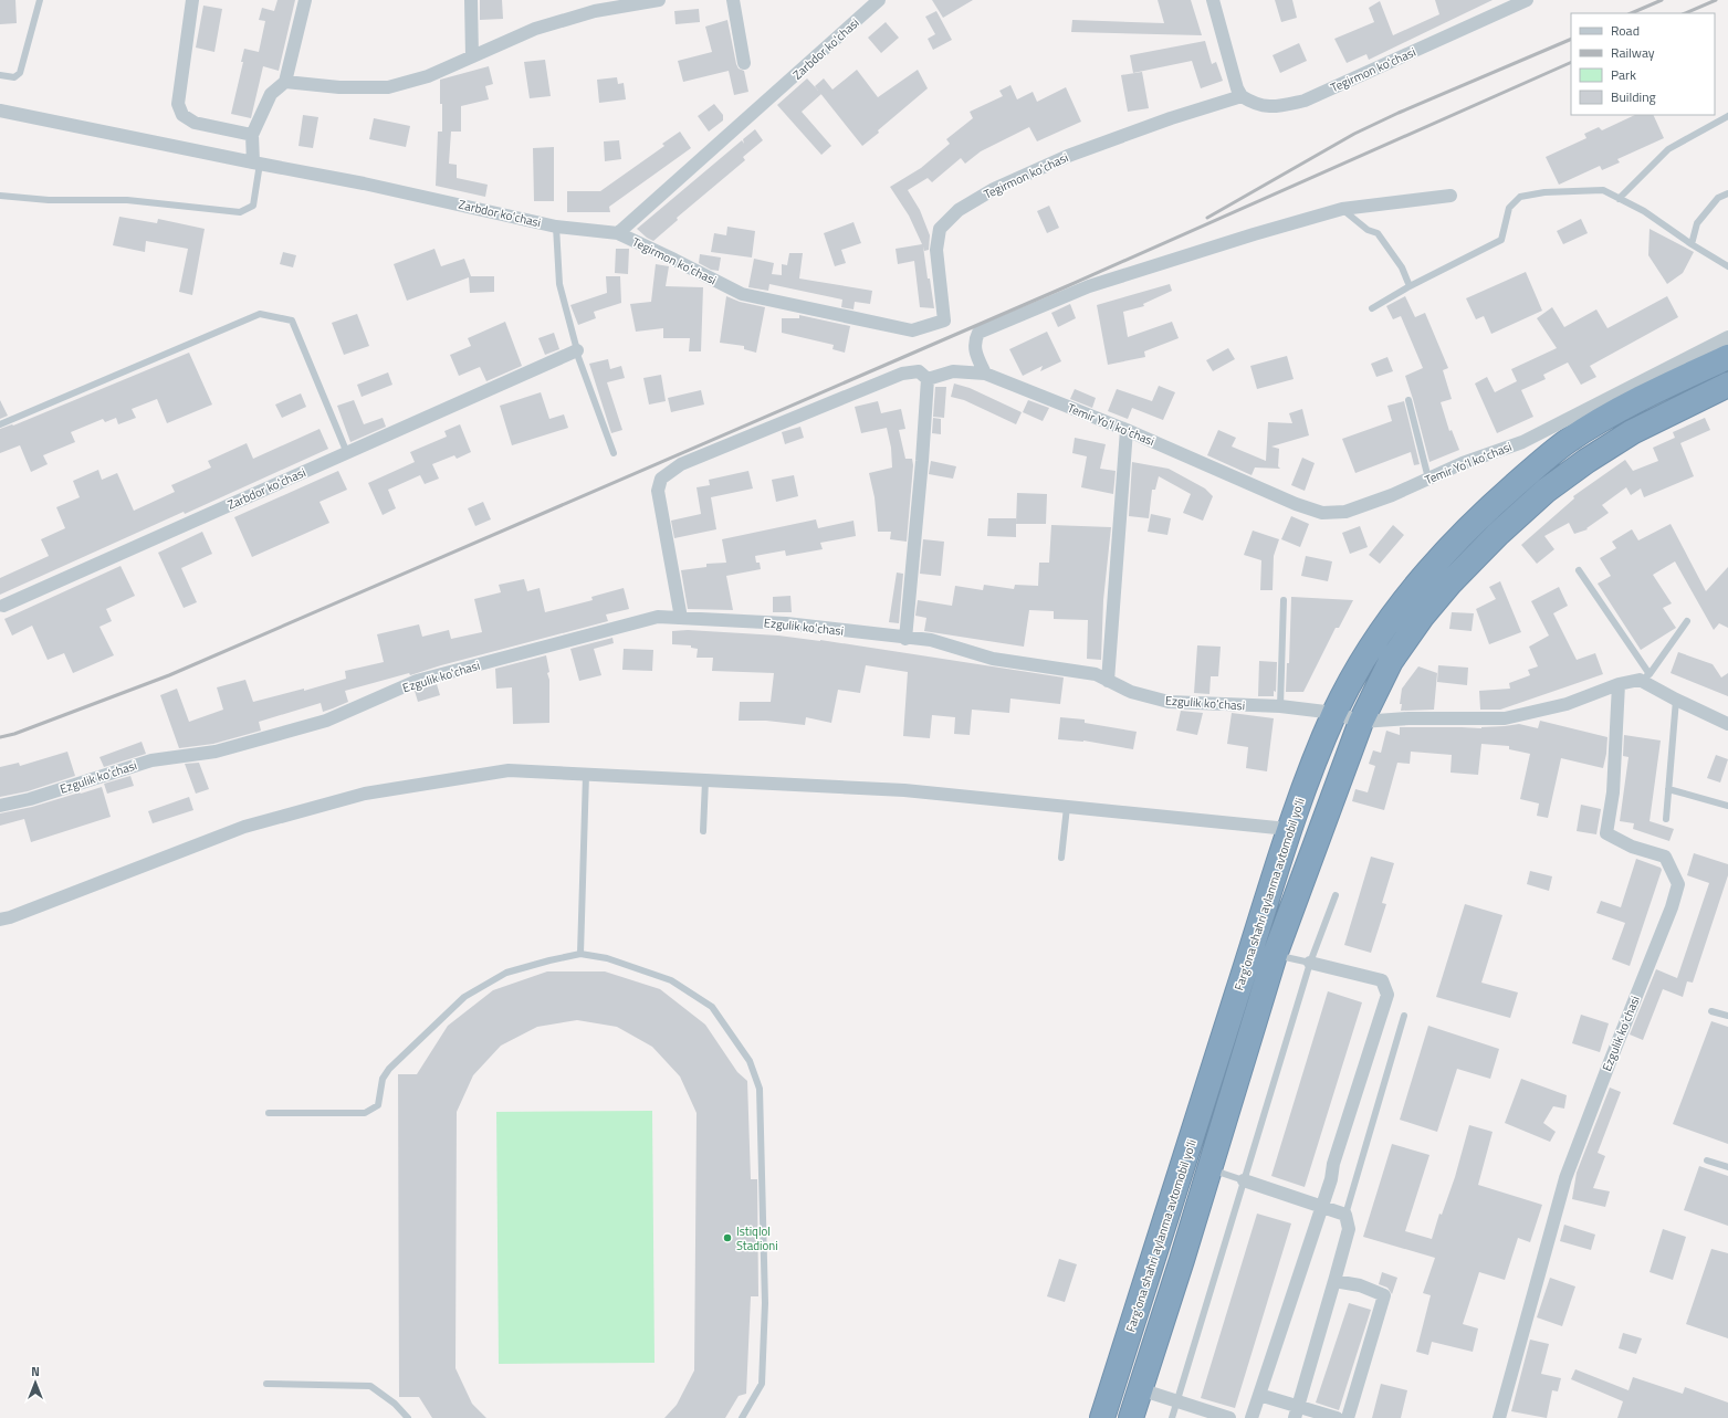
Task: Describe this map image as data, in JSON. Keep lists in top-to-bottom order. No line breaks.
{"streets":{"highway":["Fargʻona shahri aylanma avtomobil yoʻli"],"street":["Zarbdor koʻchasi","Tegirmon koʻchasi","Temir Yoʻl koʻchasi","Ezgulik koʻchasi"]},"crossings":[["Zarbdor koʻchasi","Tegirmon koʻchasi"],["Ezgulik koʻchasi","Fargʻona shahri aylanma avtomobil yoʻli"]],"places":["Istiqlol Stadioni"],"legend":["Road","Railway","Park","Building"],"north":"top"}
